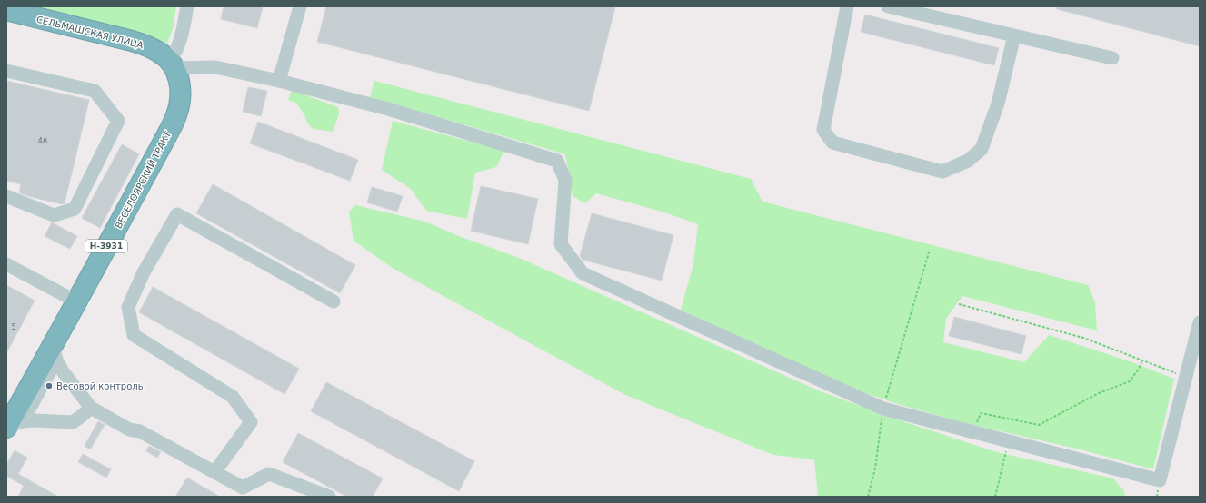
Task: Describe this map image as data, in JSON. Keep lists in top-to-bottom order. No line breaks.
{"streets":{"highway":["СЕЛЬМАШСКАЯ УЛИЦА","ВЕСЕЛОЯРСКИЙ ТРАКТ","Н-3931"]},"crossings":[["СЕЛЬМАШСКАЯ УЛИЦА","ВЕСЕЛОЯРСКИЙ ТРАКТ"]],"places":["Весовой контроль"],"house_numbers":["4А","5"]}
